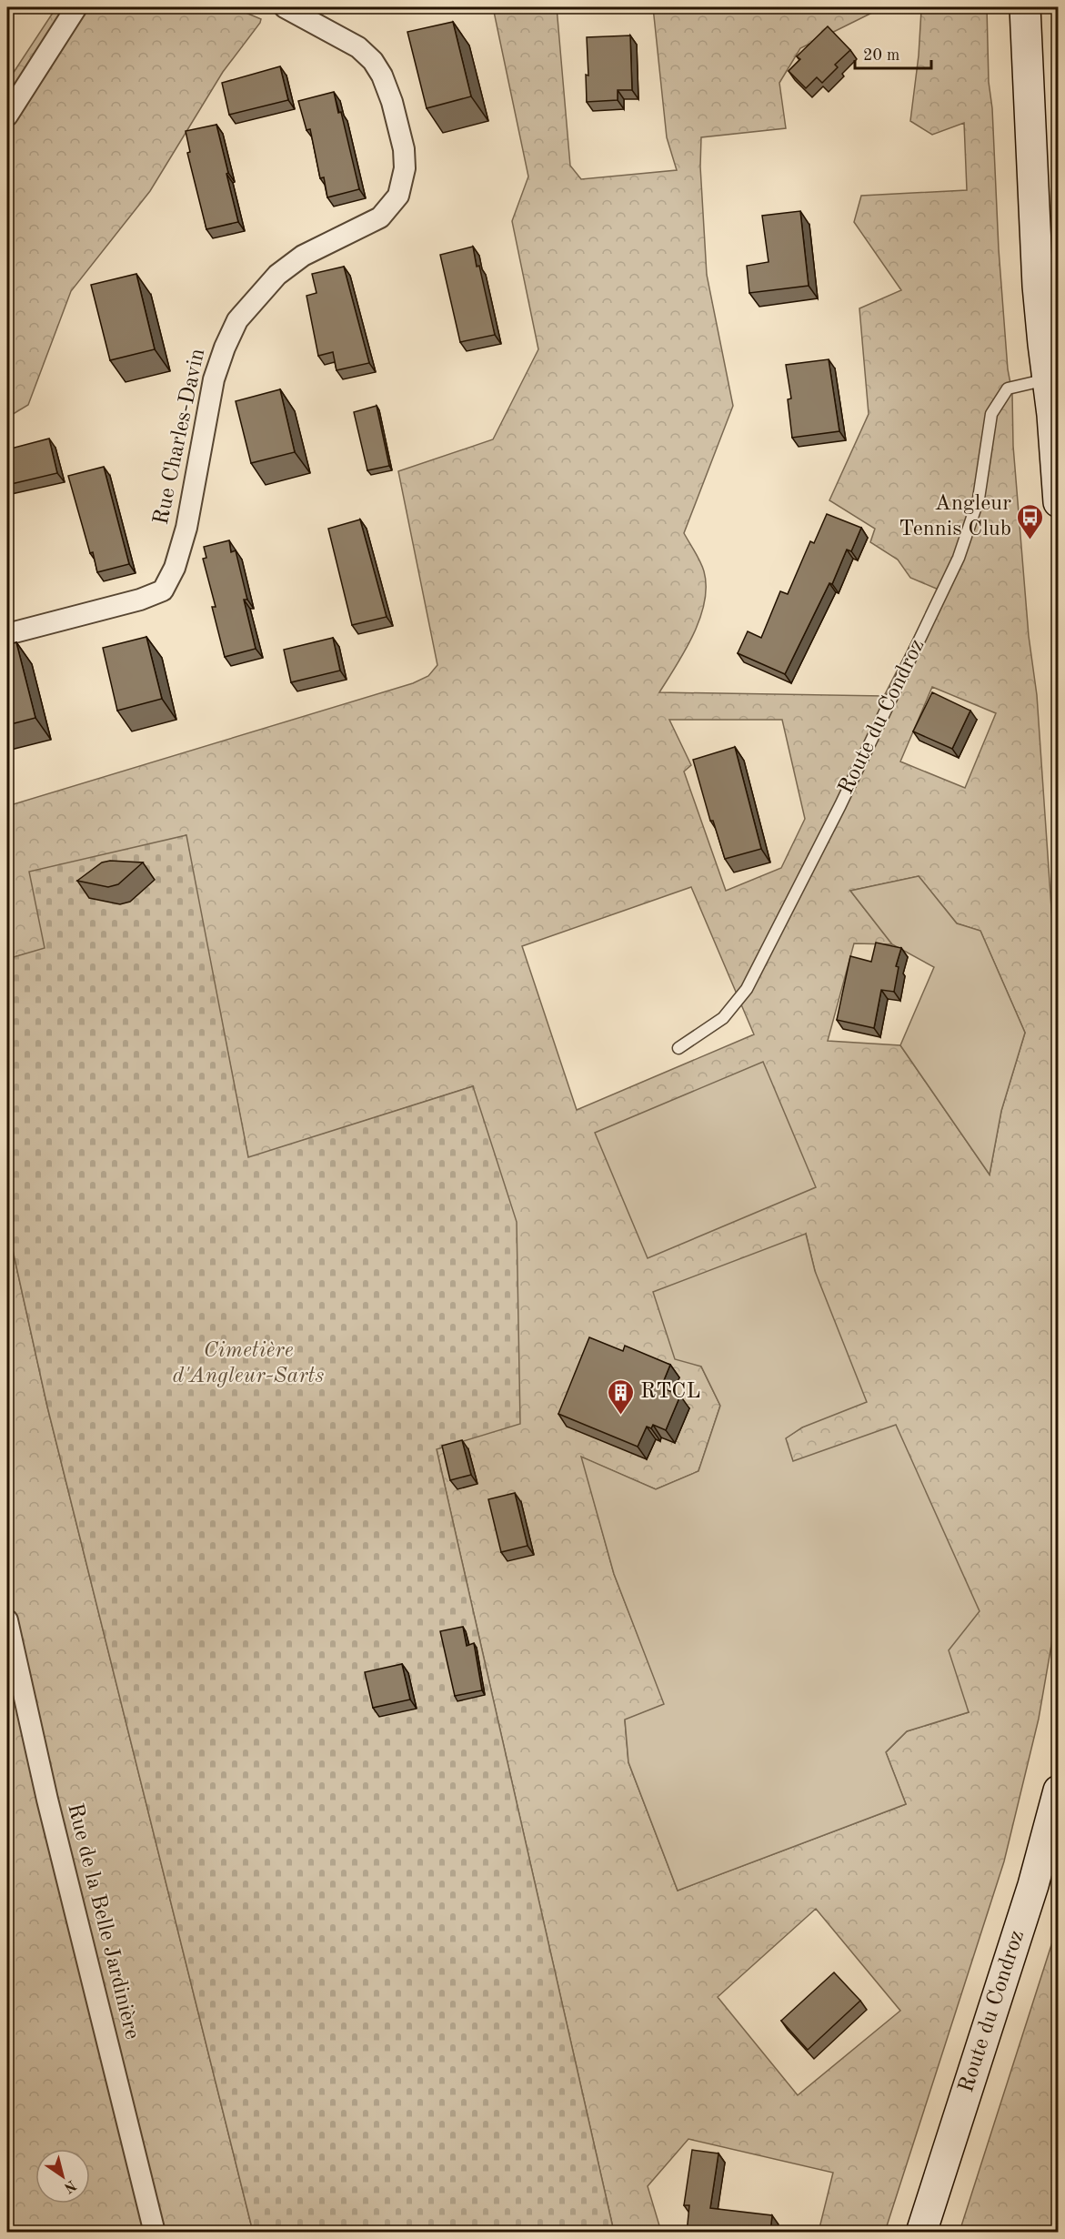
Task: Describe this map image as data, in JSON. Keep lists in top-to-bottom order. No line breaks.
{"streets":{"main road":["Route du Condroz"],"street":["Rue Charles-Davin","Rue de la Belle Jardinière"]},"parks":["Cimetière d'Angleur-Sarts"],"places":{"bus stop":["Angleur Tennis Club"],"building":["RTCL"]},"scale_bar":"20 m","north":"bottom right"}
